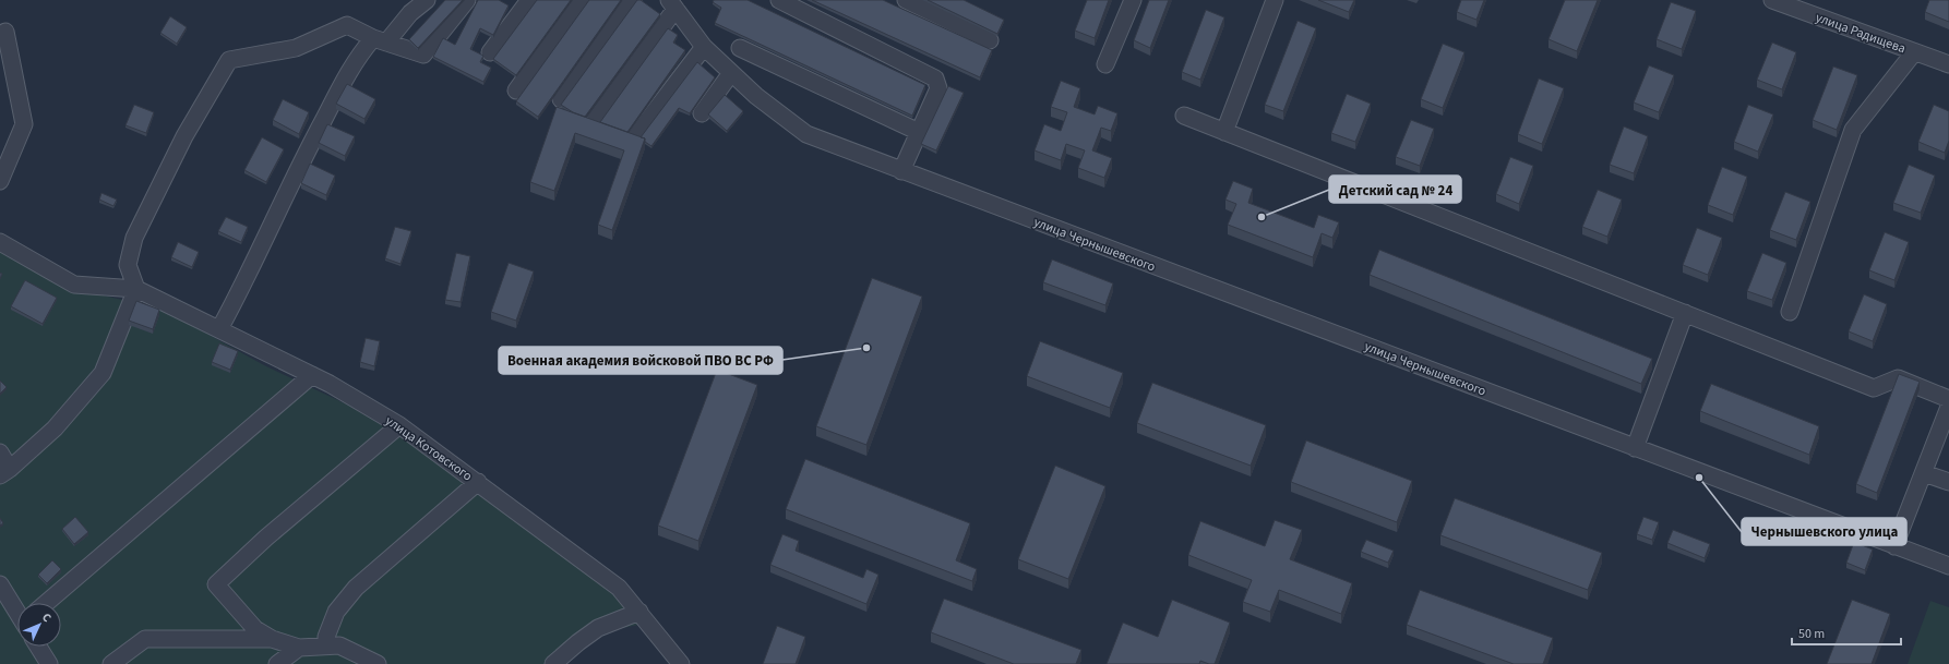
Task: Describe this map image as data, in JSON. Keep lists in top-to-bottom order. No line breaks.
{"streets":{"street":["улица Радищева","улица Чернышевского","улица Котовского"]},"places":["Детский сад № 24","Военная академия войсковой ПВО ВС РФ","Чернышевского улица"],"scale_bar":"50 m","north":"top right"}
